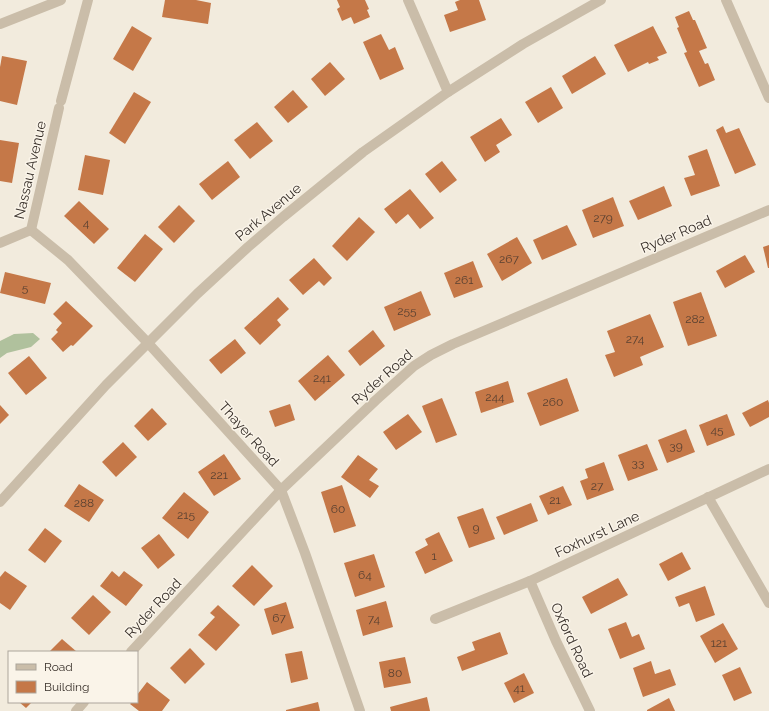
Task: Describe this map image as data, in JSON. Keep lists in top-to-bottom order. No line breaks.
{"streets":{"street":["Nassau Avenue","Park Avenue","Ryder Road","Thayer Road","Foxhurst Lane","Oxford Road"]},"crossings":[["Nassau Avenue","Thayer Road"],["Park Avenue","Thayer Road"],["Ryder Road","Thayer Road"],["Foxhurst Lane","Oxford Road"]],"house_numbers":["279","4","267","261","5","255","282","274","241","244","260","45","39","33","221","27","21","288","60","215","9","1","64","67","74","121","80","41"],"legend":["Road","Building"]}
